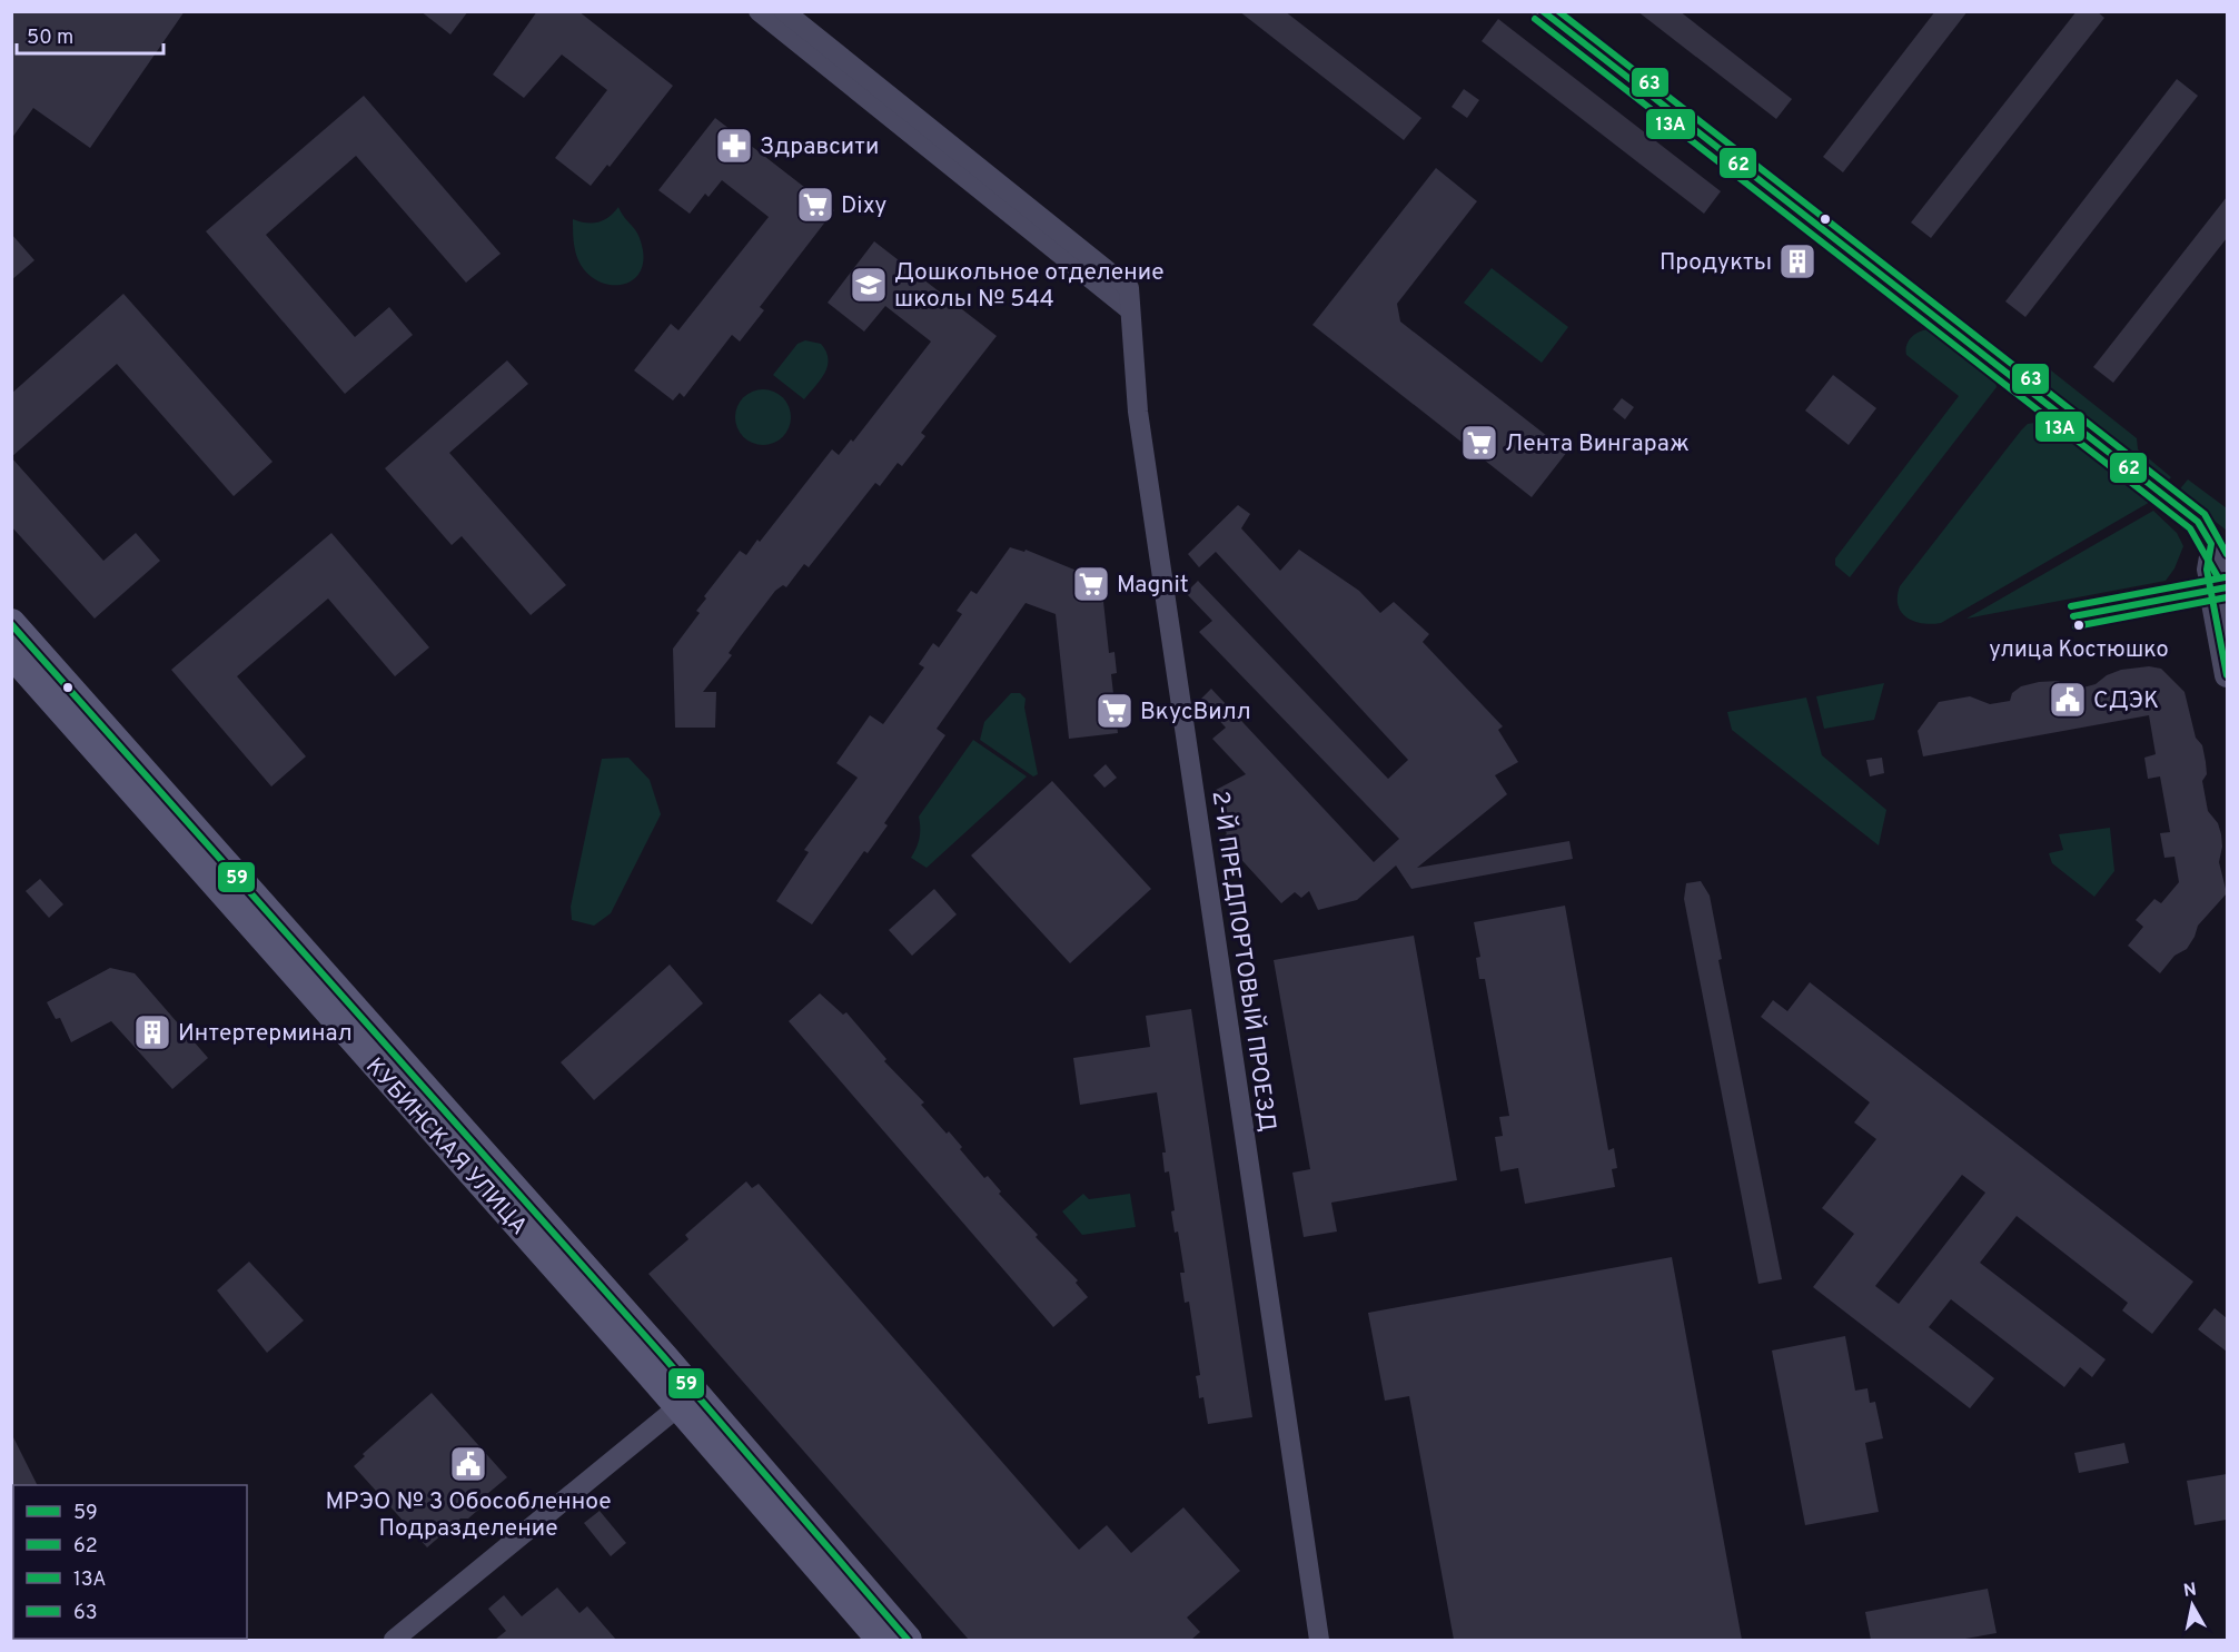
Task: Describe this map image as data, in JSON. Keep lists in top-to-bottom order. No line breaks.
{"streets":{"main road":["КУБИНСКАЯ УЛИЦА"],"street":["2-Й ПРЕДПОРТОВЫЙ ПРОЕЗД"]},"places":{"pharmacy":["Здравсити"],"supermarket":["Dixy","Лента Вингараж","Magnit","ВкусВилл"],"building":["Продукты","Интертерминал"],"school or university":["Дошкольное отделение школы № 544"],"other":["улица Костюшко"],"public building":["СДЭК","МРЭО № 3 Обособленное Подразделение"]},"lines":["transit line 62","transit line 63","transit line 13А","transit line 59"],"legend":["59","62","13А","63"],"scale_bar":"50 m","north":"top"}
